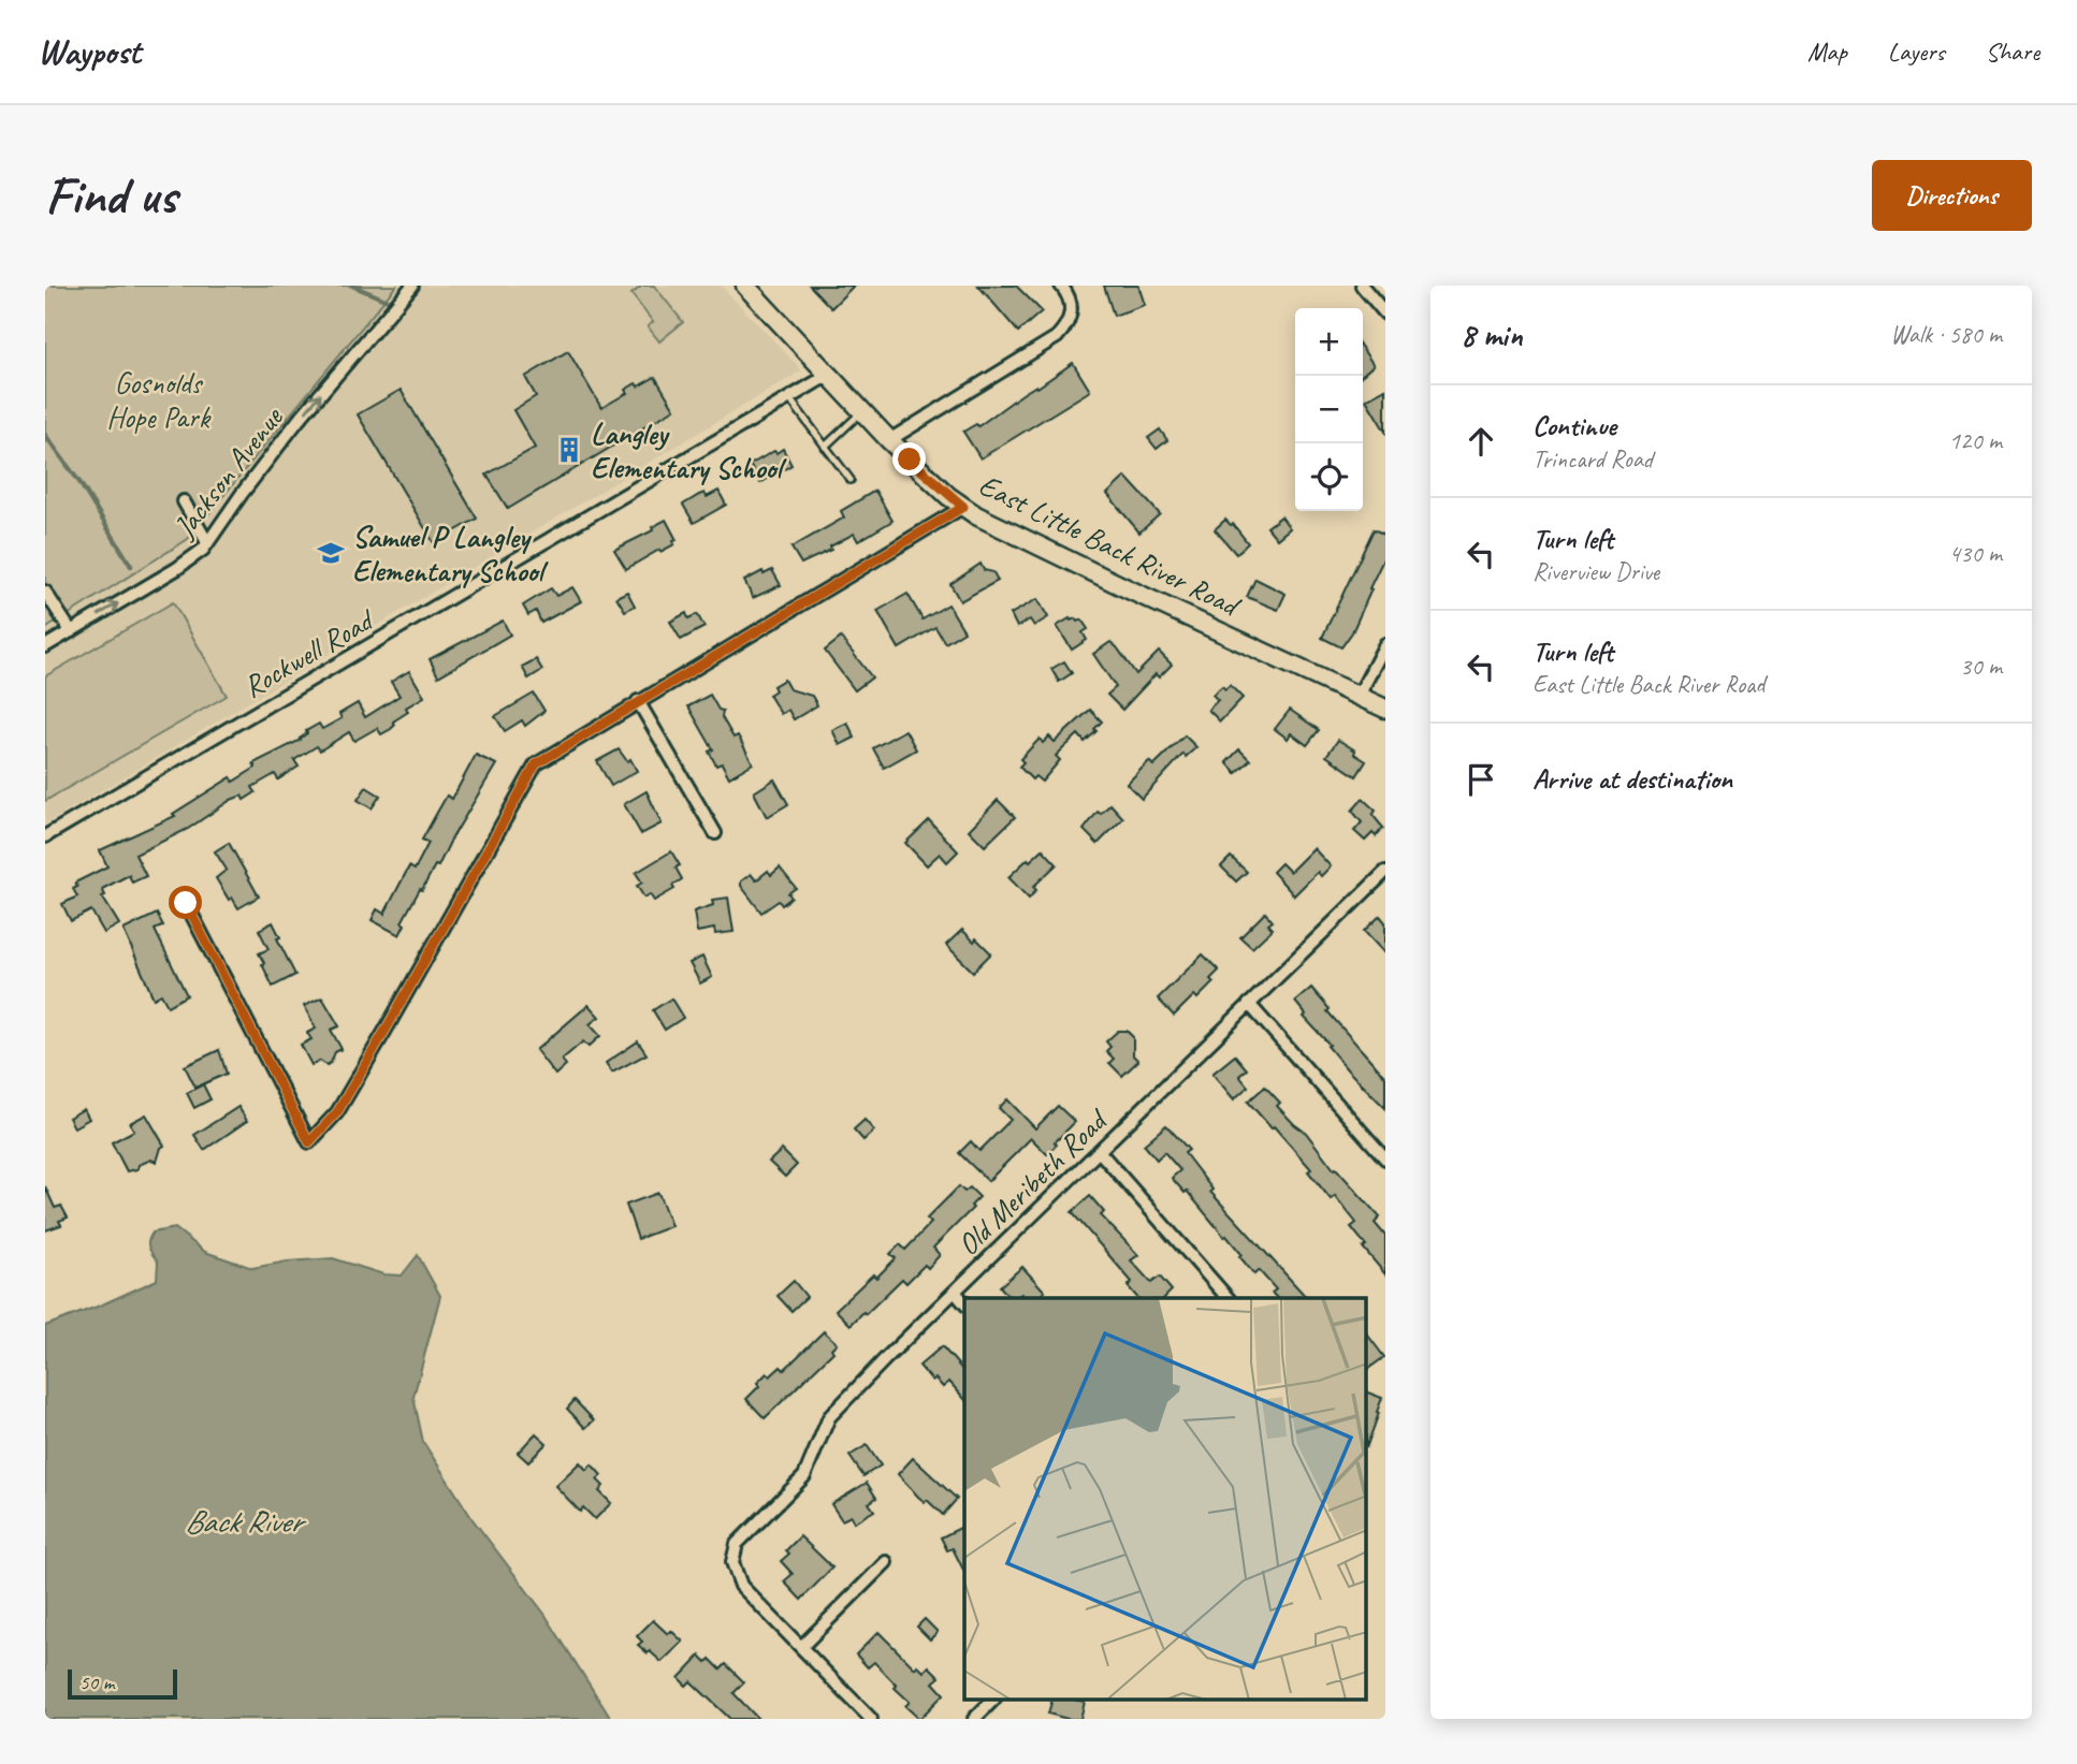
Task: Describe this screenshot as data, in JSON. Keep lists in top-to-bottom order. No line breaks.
{"streets":{"street":["Jackson Avenue","East Little Back River Road","Rockwell Road","Old Meribeth Road"]},"crossings":[["East Little Back River Road","Rockwell Road"]],"one_way":["Jackson Avenue"],"water":["Back River"],"parks":["Gosnolds Hope Park"],"places":{"building":["Langley Elementary School"],"school or university":["Samuel P Langley Elementary School"]},"scale_bar":"50 m","page":{"header":"Waypost","nav":["Map","Layers","Share"],"buttons":"Directions","title":"Find us","heading":["8 min","Walk · 580 m"],"map_buttons":["+","−"],"list":[["Continue","Trincard Road","120 m"],["Turn left","Riverview Drive","430 m"],["Turn left","East Little Back River Road","30 m"],"Arrive at destination"],"scale":"50 m"}}
